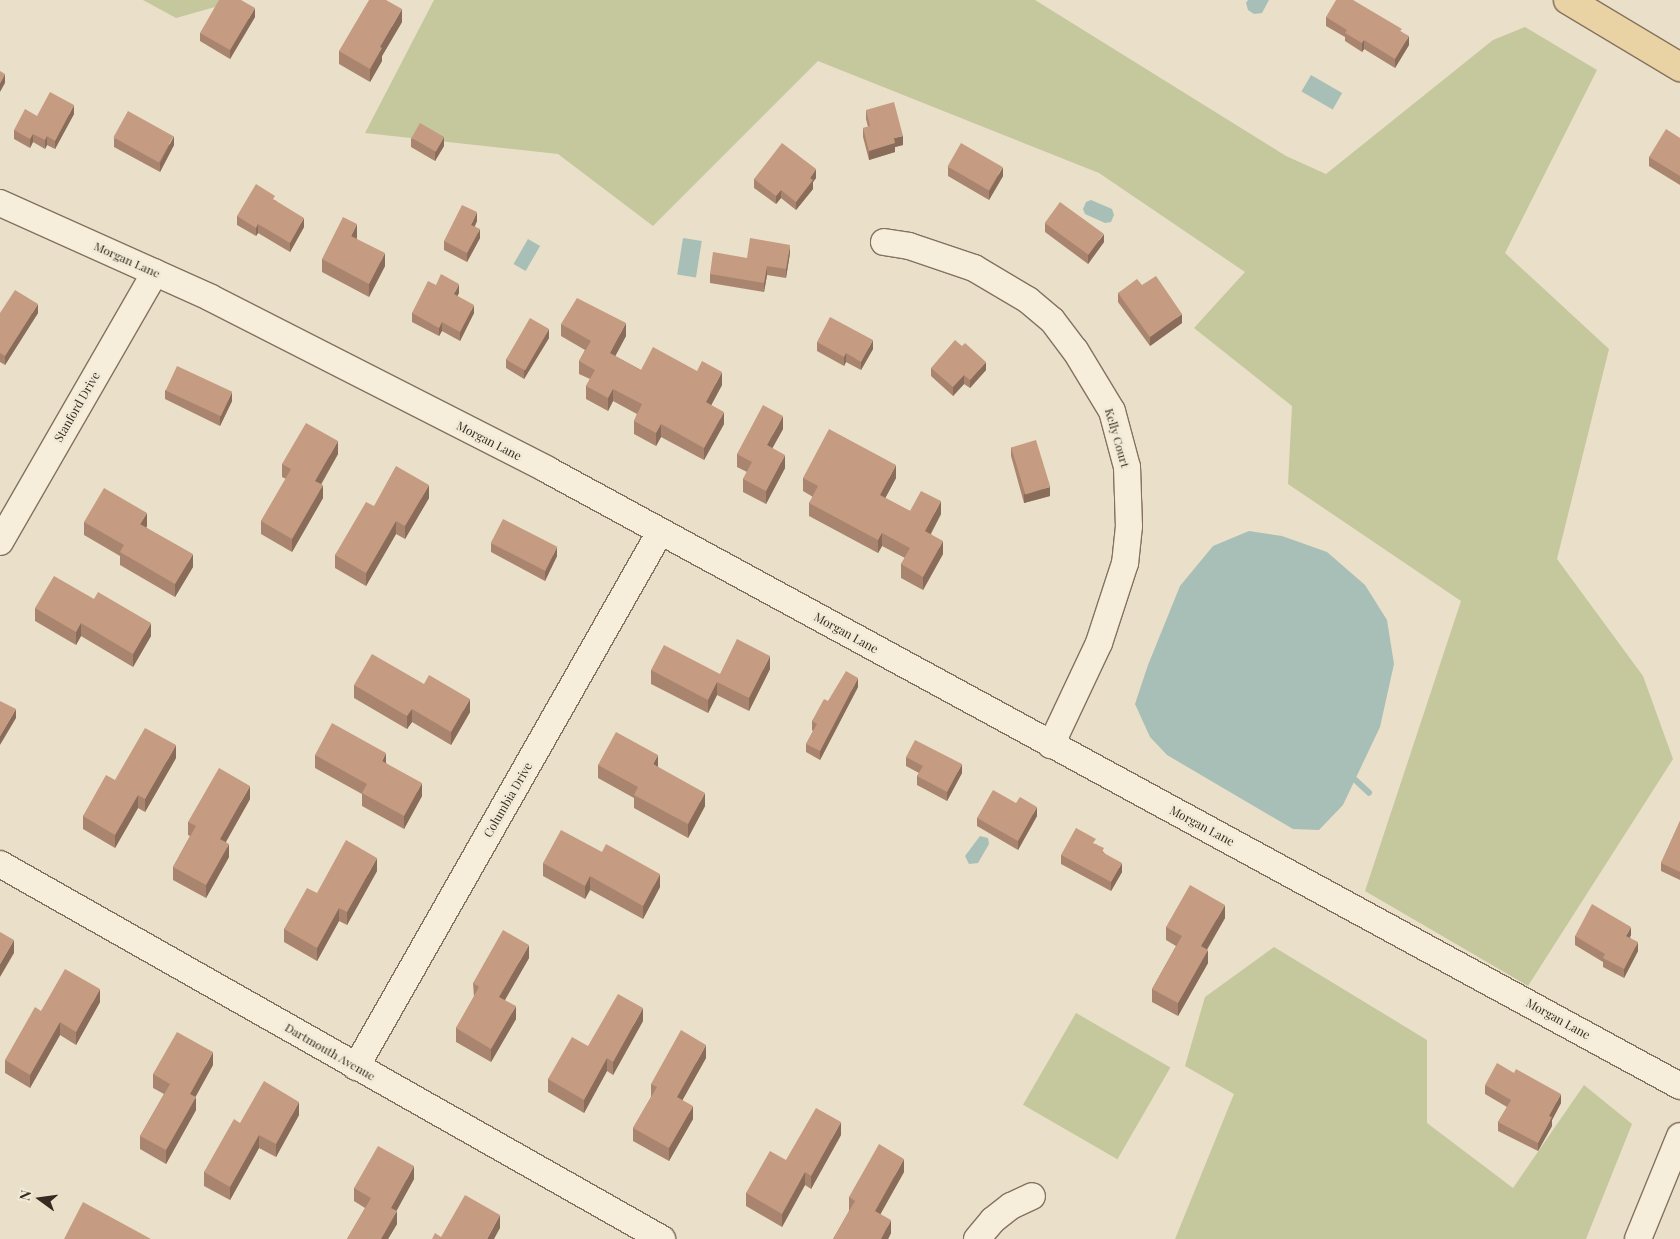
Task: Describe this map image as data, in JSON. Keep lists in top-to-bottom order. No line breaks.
{"streets":{"street":["Morgan Lane","Stanford Drive","Kelly Court","Columbia Drive","Dartmouth Avenue"]},"crossings":[["Morgan Lane","Stanford Drive"],["Morgan Lane","Kelly Court"],["Morgan Lane","Columbia Drive"],["Columbia Drive","Dartmouth Avenue"]],"north":"left"}
